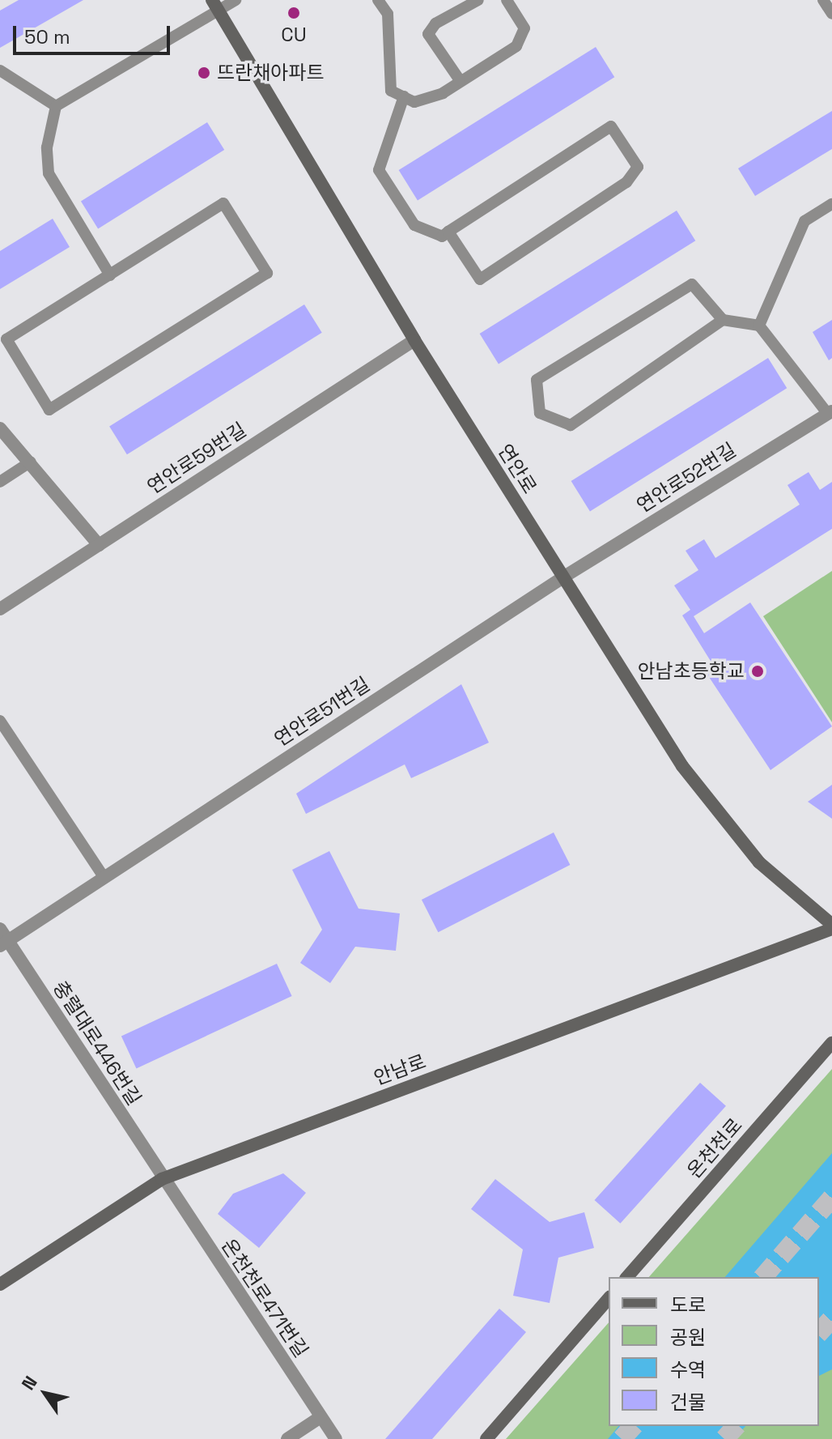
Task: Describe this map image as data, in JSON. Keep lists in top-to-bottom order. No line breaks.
{"streets":{"street":["연안로59번길","연안로","연안로52번길","연안로51번길","충렬대로446번길","안남로","온천천로","온천천로471번길"]},"crossings":[["연안로59번길","연안로"],["연안로","연안로52번길"],["연안로","연안로51번길"],["연안로","안남로"],["연안로52번길","연안로51번길"],["연안로51번길","충렬대로446번길"],["충렬대로446번길","안남로"],["충렬대로446번길","온천천로471번길"],["안남로","온천천로471번길"]],"places":["CU","뜨란채아파트","안남초등학교"],"legend":["도로","공원","수역","건물"],"scale_bar":"50 m","north":"top left"}
